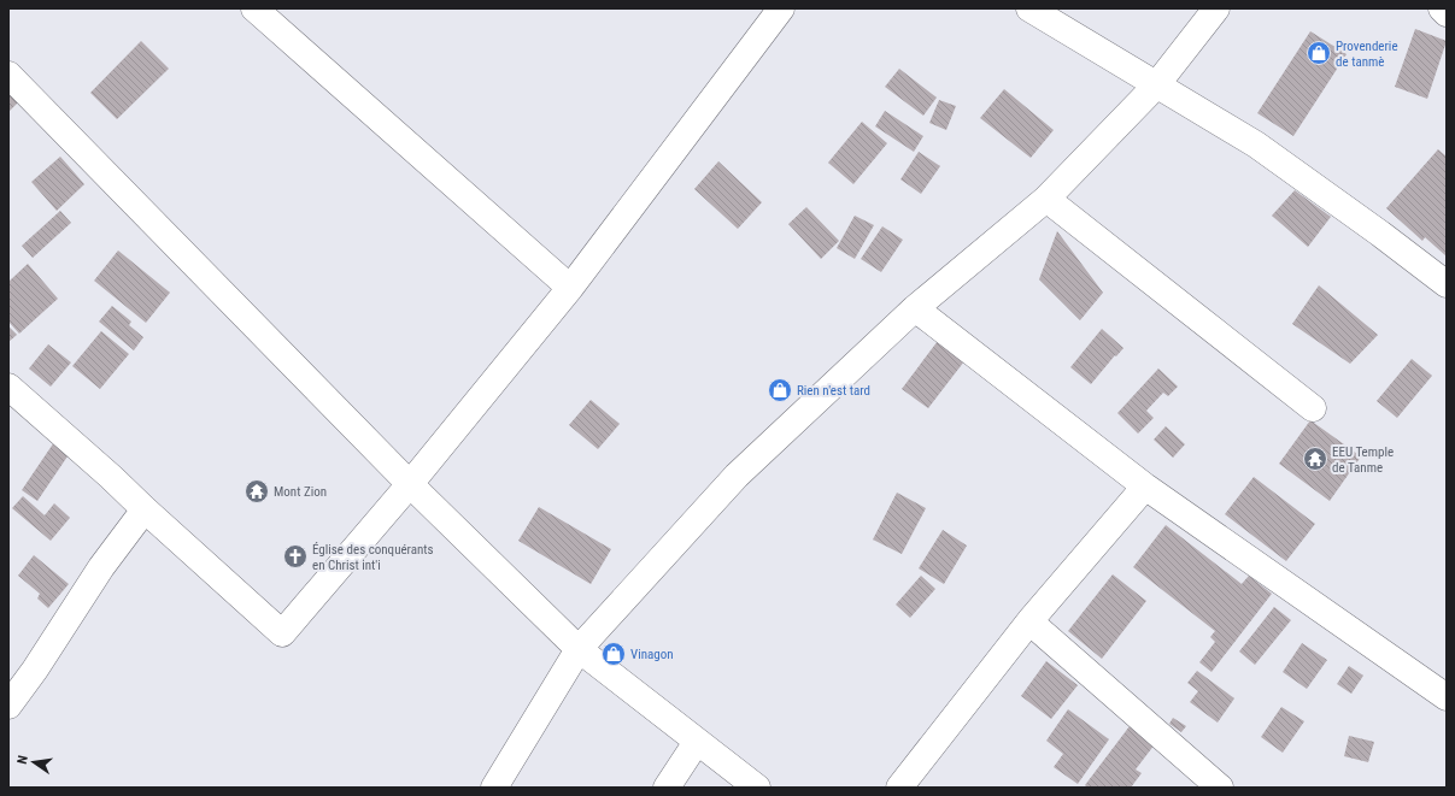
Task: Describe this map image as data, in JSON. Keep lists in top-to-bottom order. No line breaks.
{"places":{"shop":["Provenderie de tanmè","Rien n'est tard","Vinagon"],"temple":["EEU Temple de Tanme","Mont Zion"],"church":["Église des conquérants en Christ int'i"]},"north":"left"}
